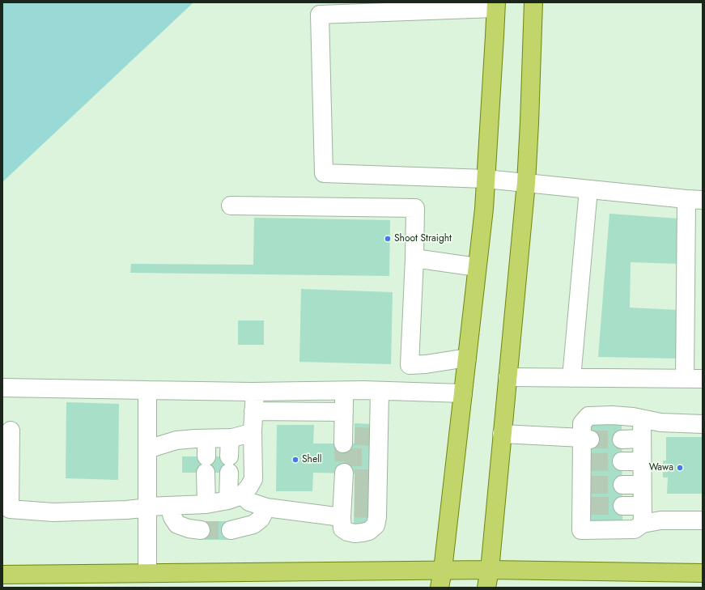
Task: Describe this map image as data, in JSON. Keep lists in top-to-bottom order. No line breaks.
{"places":["Shoot Straight","Shell","Wawa"]}
